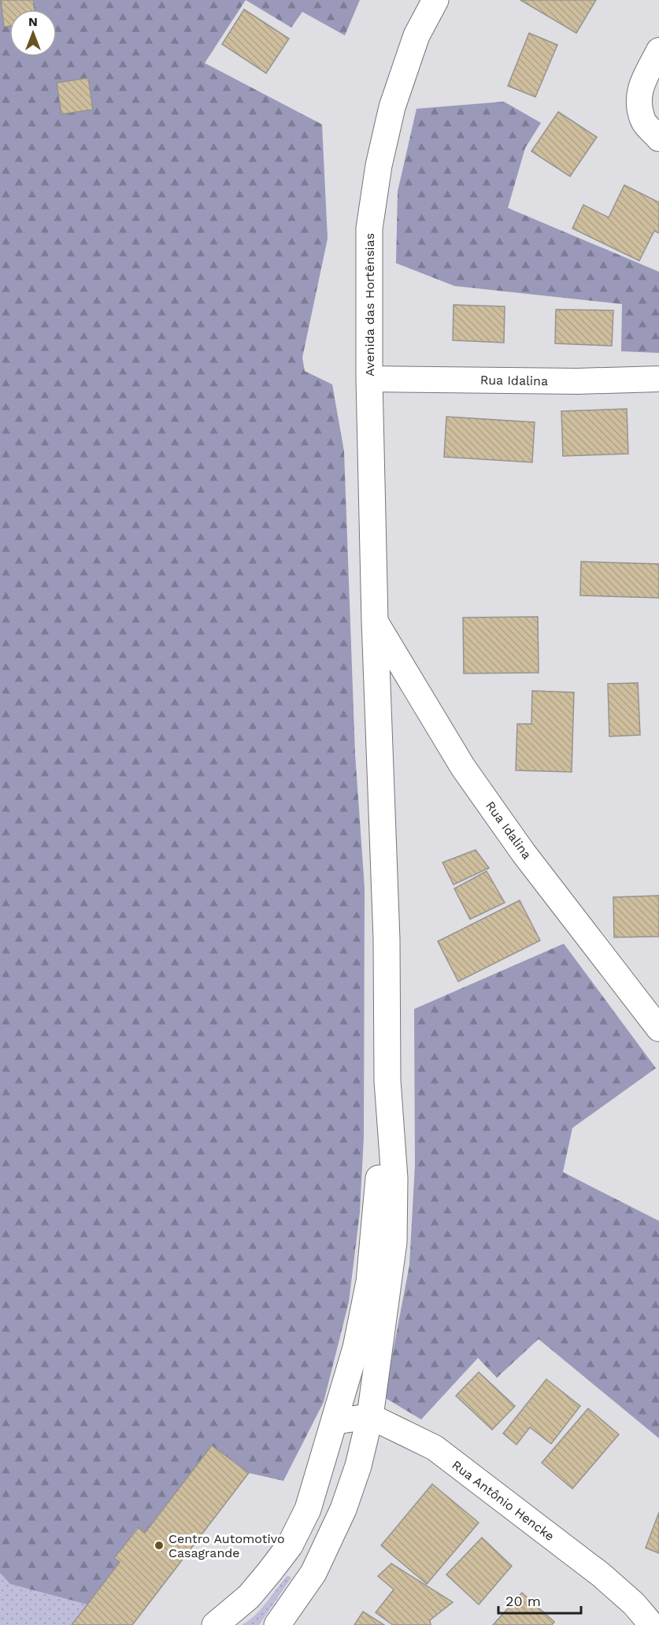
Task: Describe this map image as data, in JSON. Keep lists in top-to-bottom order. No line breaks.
{"streets":{"main road":["Avenida das Hortênsias"],"street":["Rua Idalina","Rua Antônio Hencke"]},"crossings":[["Avenida das Hortênsias","Rua Idalina"]],"places":["Centro Automotivo Casagrande"],"scale_bar":"20 m","north":"top"}
